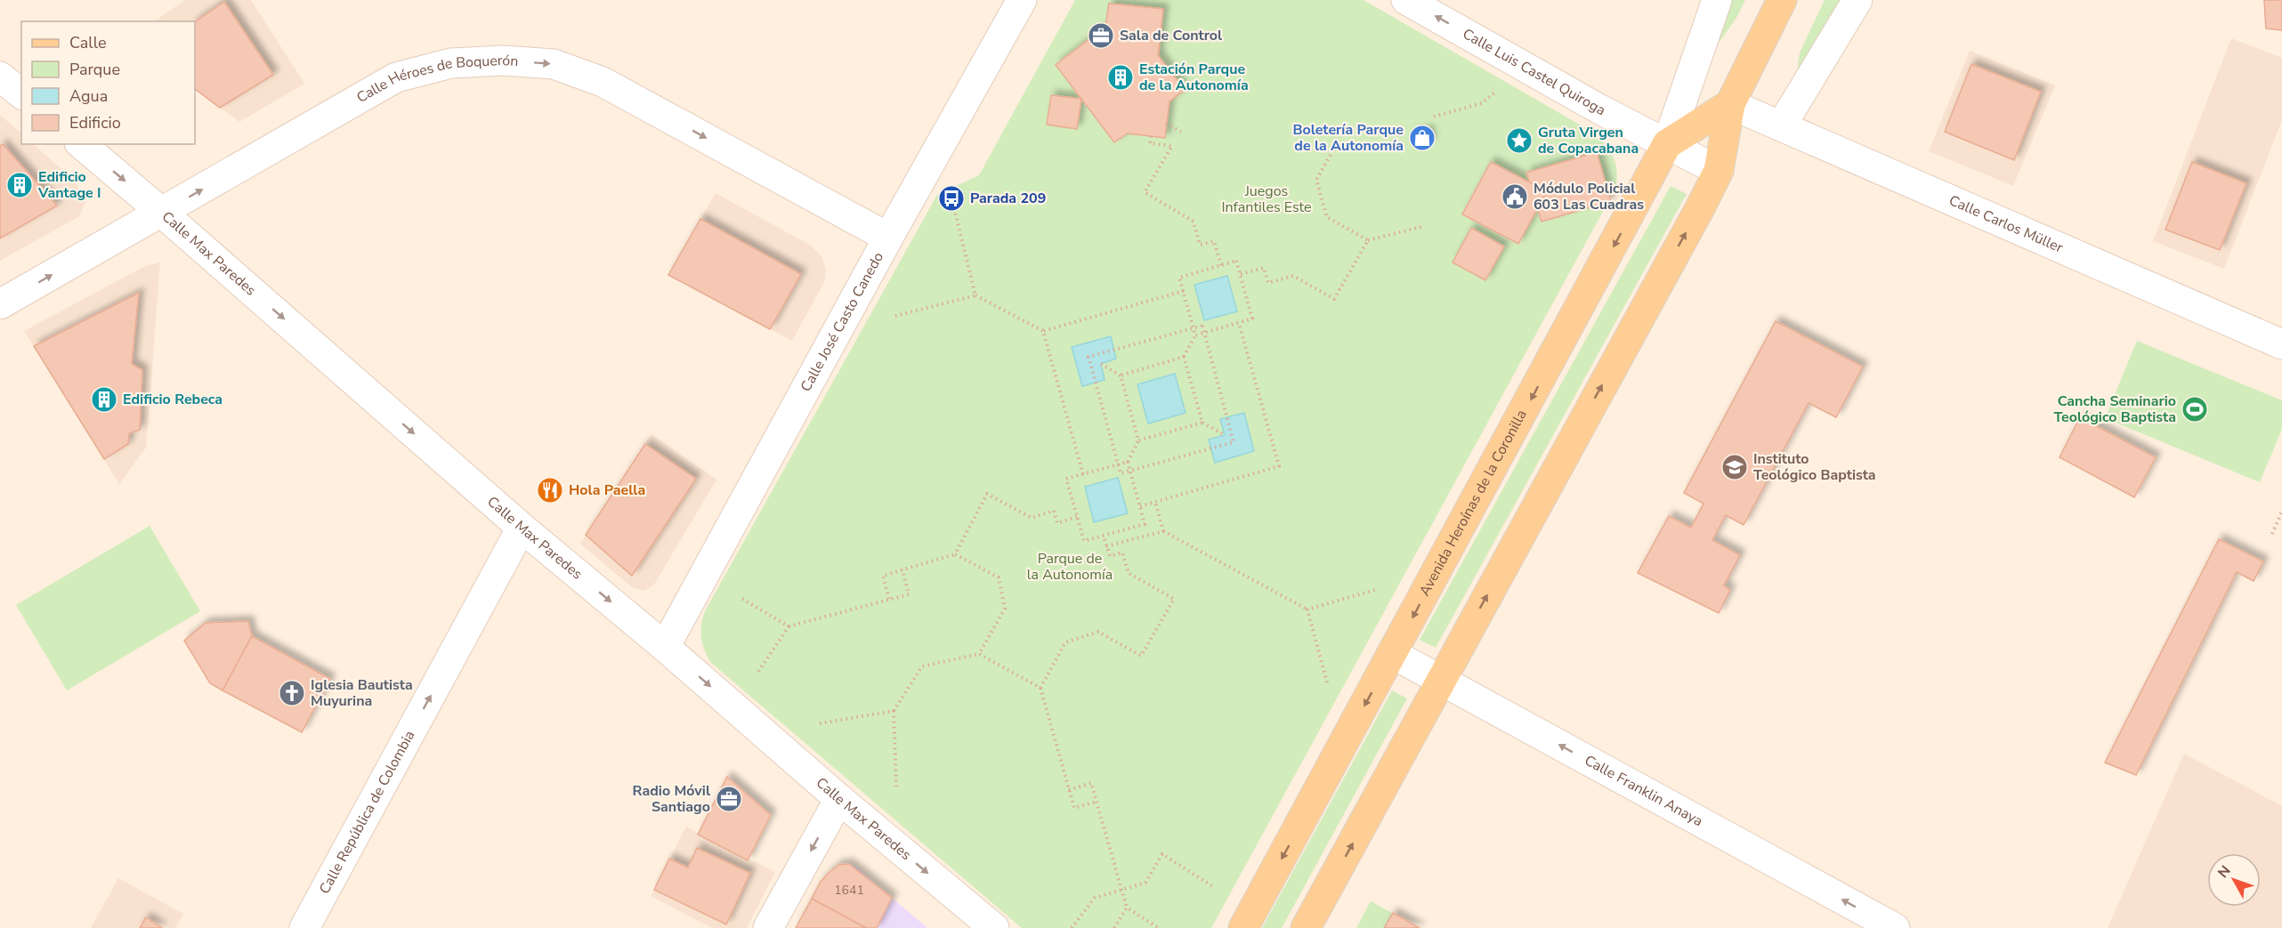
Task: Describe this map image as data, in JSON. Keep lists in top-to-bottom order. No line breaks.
{"streets":{"main road":["Avenida Heroínas de la Coronilla"],"street":["Calle Luis Castel Quiroga","Calle Héroes de Boquerón","Calle Carlos Müller","Calle Max Paredes","Calle José Casto Canedo","Calle Franklin Anaya","Calle República de Colombia"]},"crossings":[["Calle Luis Castel Quiroga","Avenida Heroínas de la Coronilla"],["Calle Héroes de Boquerón","Calle Max Paredes"],["Calle Héroes de Boquerón","Calle José Casto Canedo"],["Calle Carlos Müller","Avenida Heroínas de la Coronilla"],["Calle Max Paredes","Calle José Casto Canedo"],["Calle Max Paredes","Calle República de Colombia"],["Avenida Heroínas de la Coronilla","Calle Franklin Anaya"]],"one_way":["Calle Luis Castel Quiroga","Calle Héroes de Boquerón","Calle Max Paredes","Calle Franklin Anaya","Calle República de Colombia"],"parks":["Juegos Infantiles Este","Parque de la Autonomía"],"places":{"office":["Sala de Control","Radio Móvil Santiago"],"building":["Estación Parque de la Autonomía","Edificio Vantage I","Edificio Rebeca"],"shop":["Boletería Parque de la Autonomía"],"place":["Gruta Virgen de Copacabana"],"public building":["Módulo Policial 603 Las Cuadras"],"bus stop":["Parada 209"],"sports":["Cancha Seminario Teológico Baptista"],"school or university":["Instituto Teológico Baptista"],"restaurant":["Hola Paella"],"church":["Iglesia Bautista Muyurina"]},"house_numbers":["1641"],"legend":["Calle","Parque","Agua","Edificio"],"north":"top left"}
